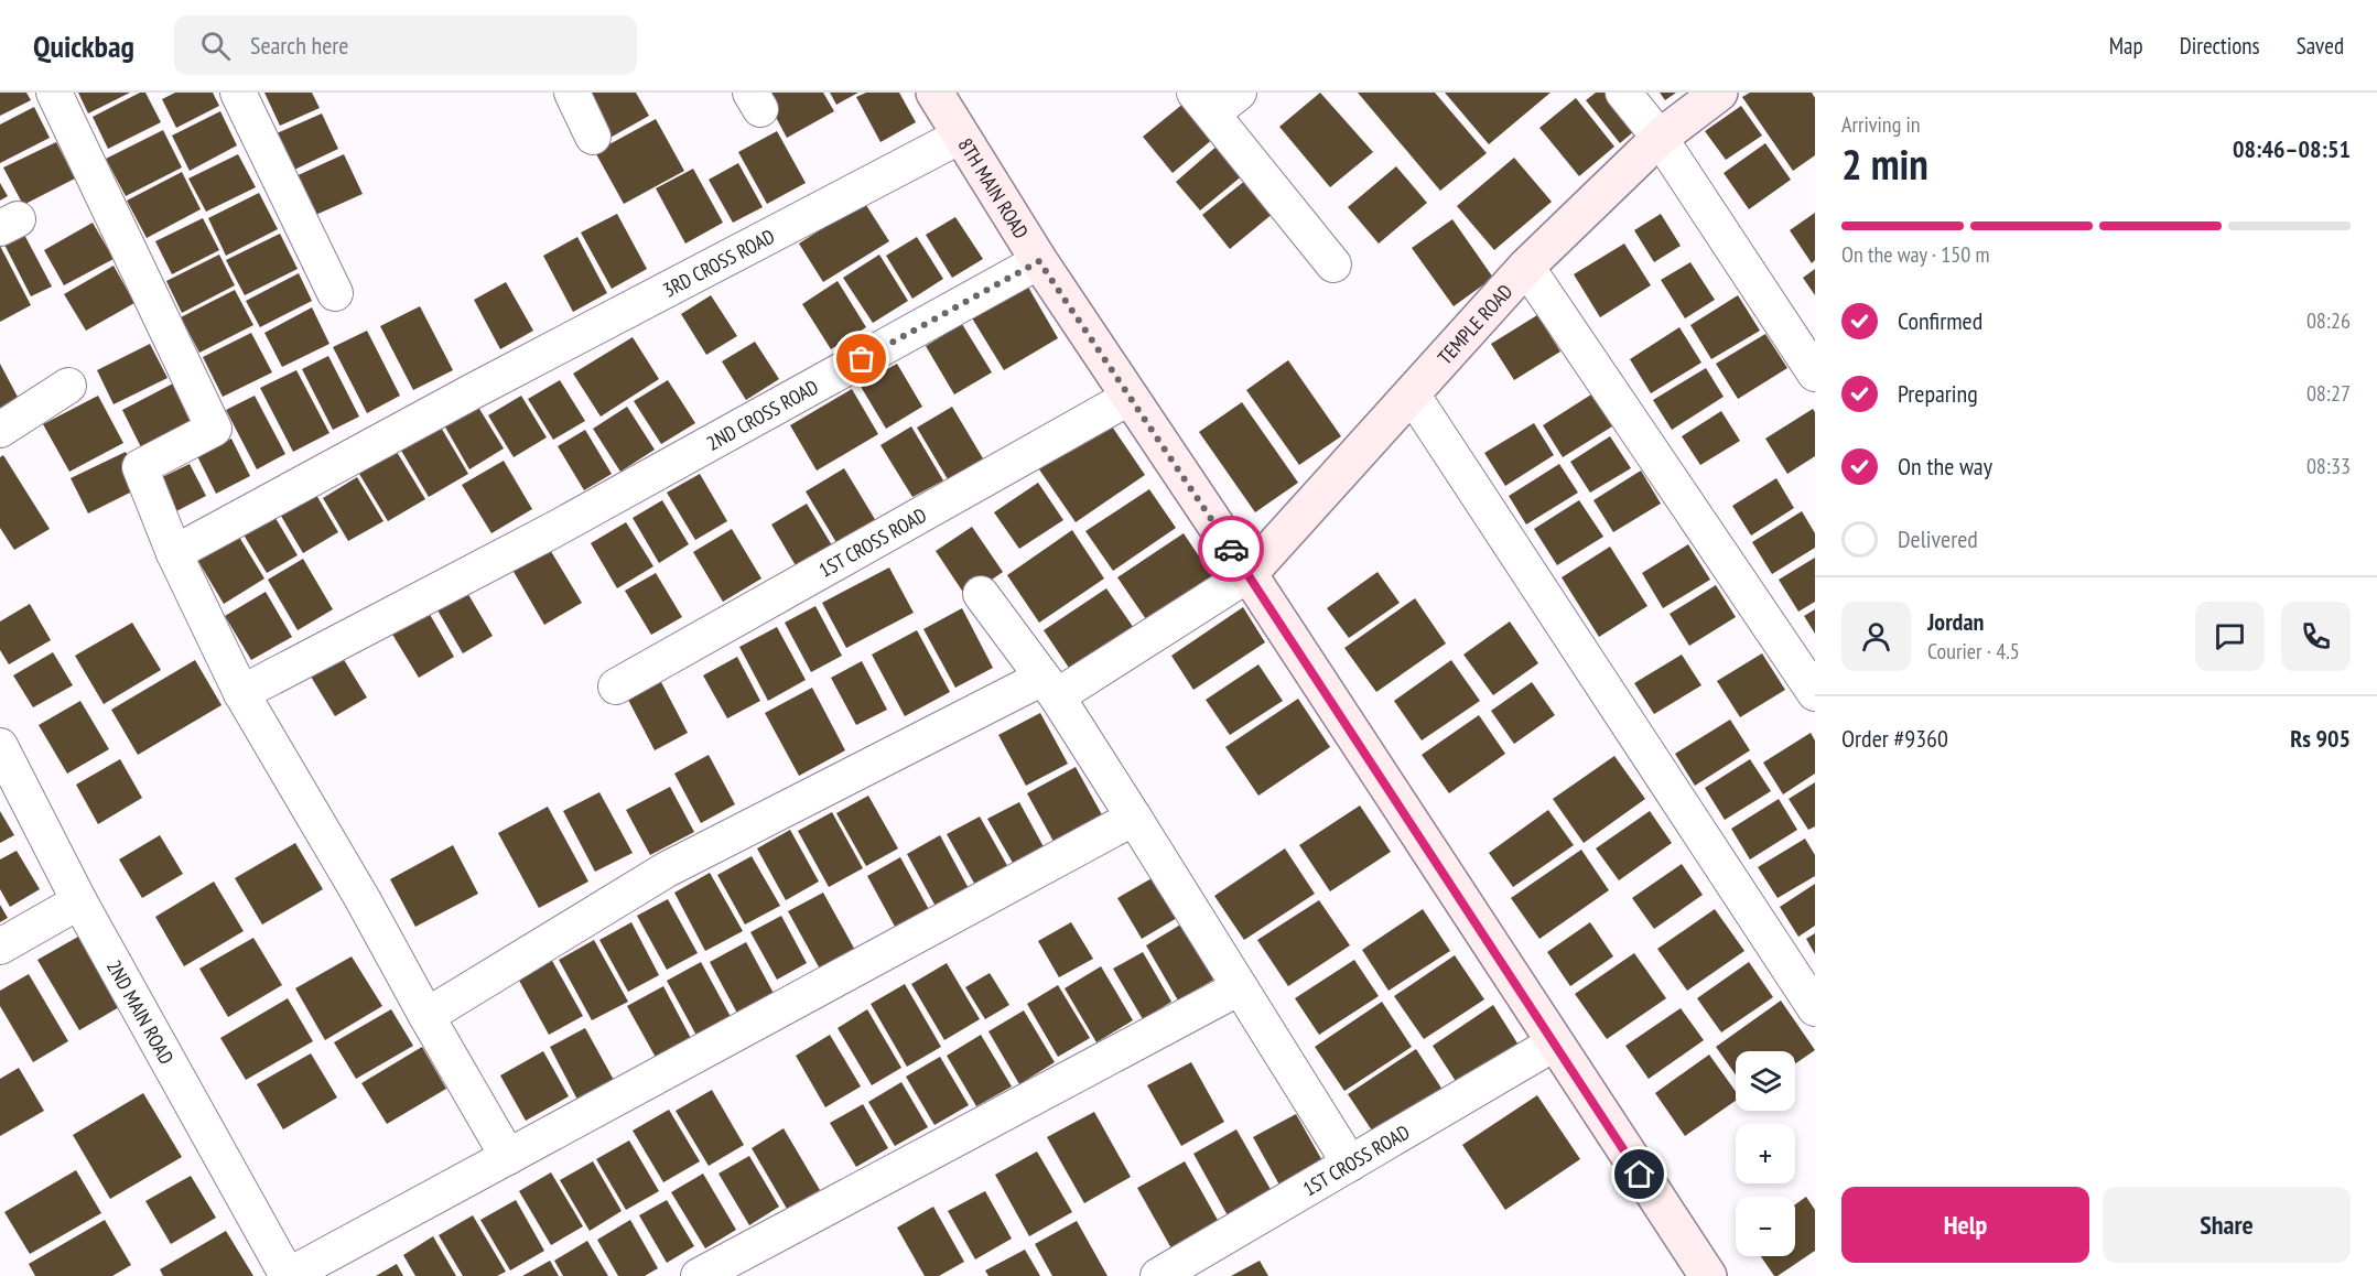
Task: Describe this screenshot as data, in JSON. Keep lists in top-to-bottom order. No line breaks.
{"streets":{"street":["8TH MAIN ROAD","3RD CROSS ROAD","TEMPLE ROAD","2ND CROSS ROAD","1ST CROSS ROAD","2ND MAIN ROAD"]},"crossings":[["8TH MAIN ROAD","3RD CROSS ROAD"],["8TH MAIN ROAD","TEMPLE ROAD"],["8TH MAIN ROAD","2ND CROSS ROAD"],["8TH MAIN ROAD","1ST CROSS ROAD"]],"page":{"header":"Quickbag","search":"Search here","nav":["Map","Directions","Saved"],"heading":["2 min","Arriving in","08:46–08:51"],"panel":["Jordan","Courier · 4.5","Order #9360","Rs 905"],"bar":"On the way · 150 m","list":[["Confirmed","08:26"],["Preparing","08:27"],["On the way","08:33"],"Delivered"],"map_buttons":["+","−"],"buttons":["Help","Share"]}}
